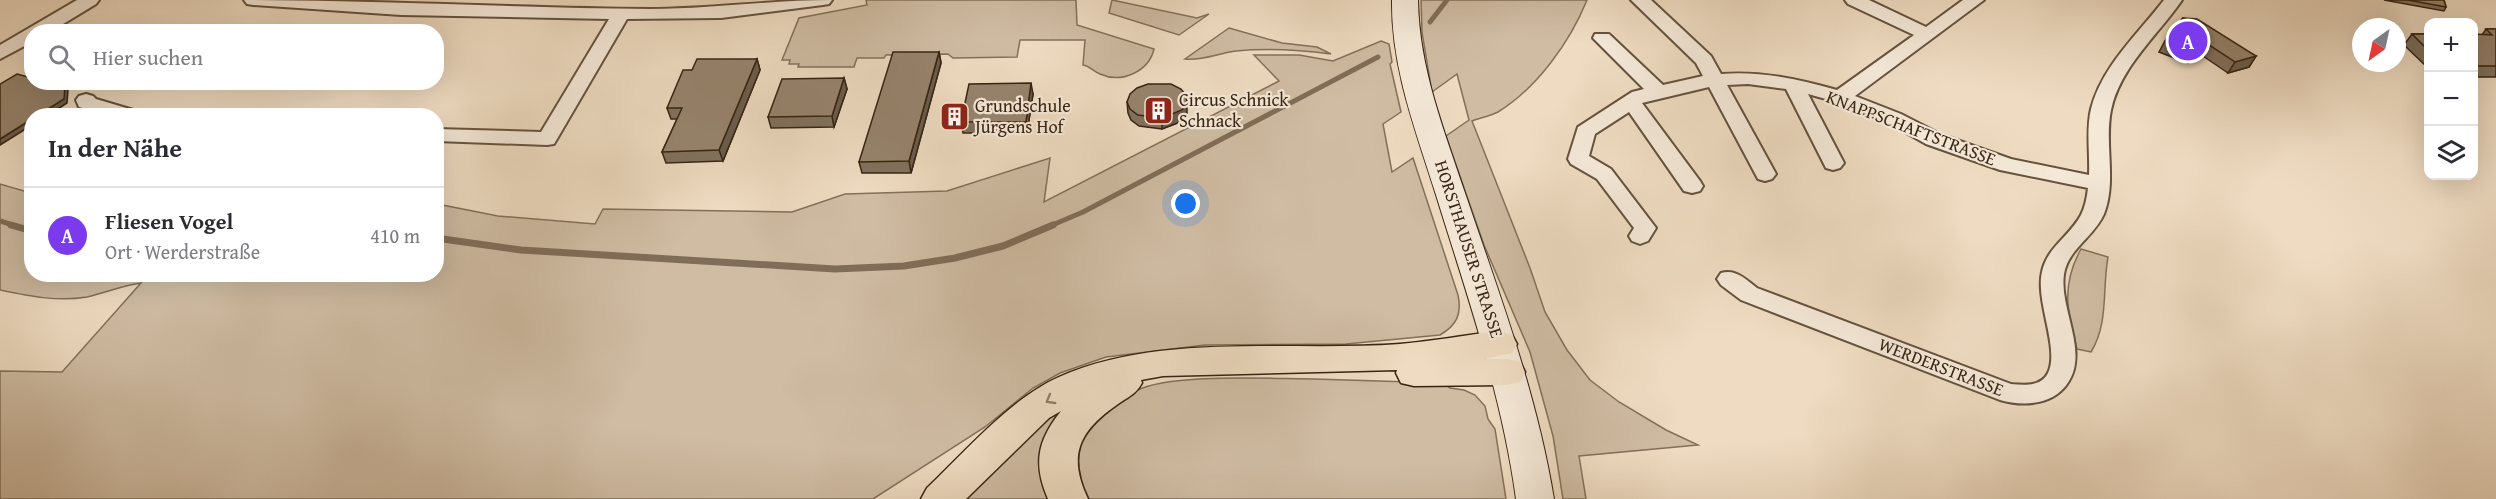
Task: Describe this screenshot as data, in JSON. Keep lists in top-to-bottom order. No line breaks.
{"streets":{"main road":["HORSTHAUSER STRASSE"],"street":["KNAPPSCHAFTSTRASSE","WERDERSTRASSE"]},"crossings":[["KNAPPSCHAFTSTRASSE","WERDERSTRASSE"]],"places":{"building":["Circus Schnick Schnack","Grundschule Jürgens Hof"]},"north":"bottom left","page":{"map_buttons":["+","−"],"pins":"A","search":"Hier suchen","heading":"In der Nähe","list":[{"mark":"A","name":"Fliesen Vogel","note":"Ort · Werderstraße","value":"410 m"}]}}
